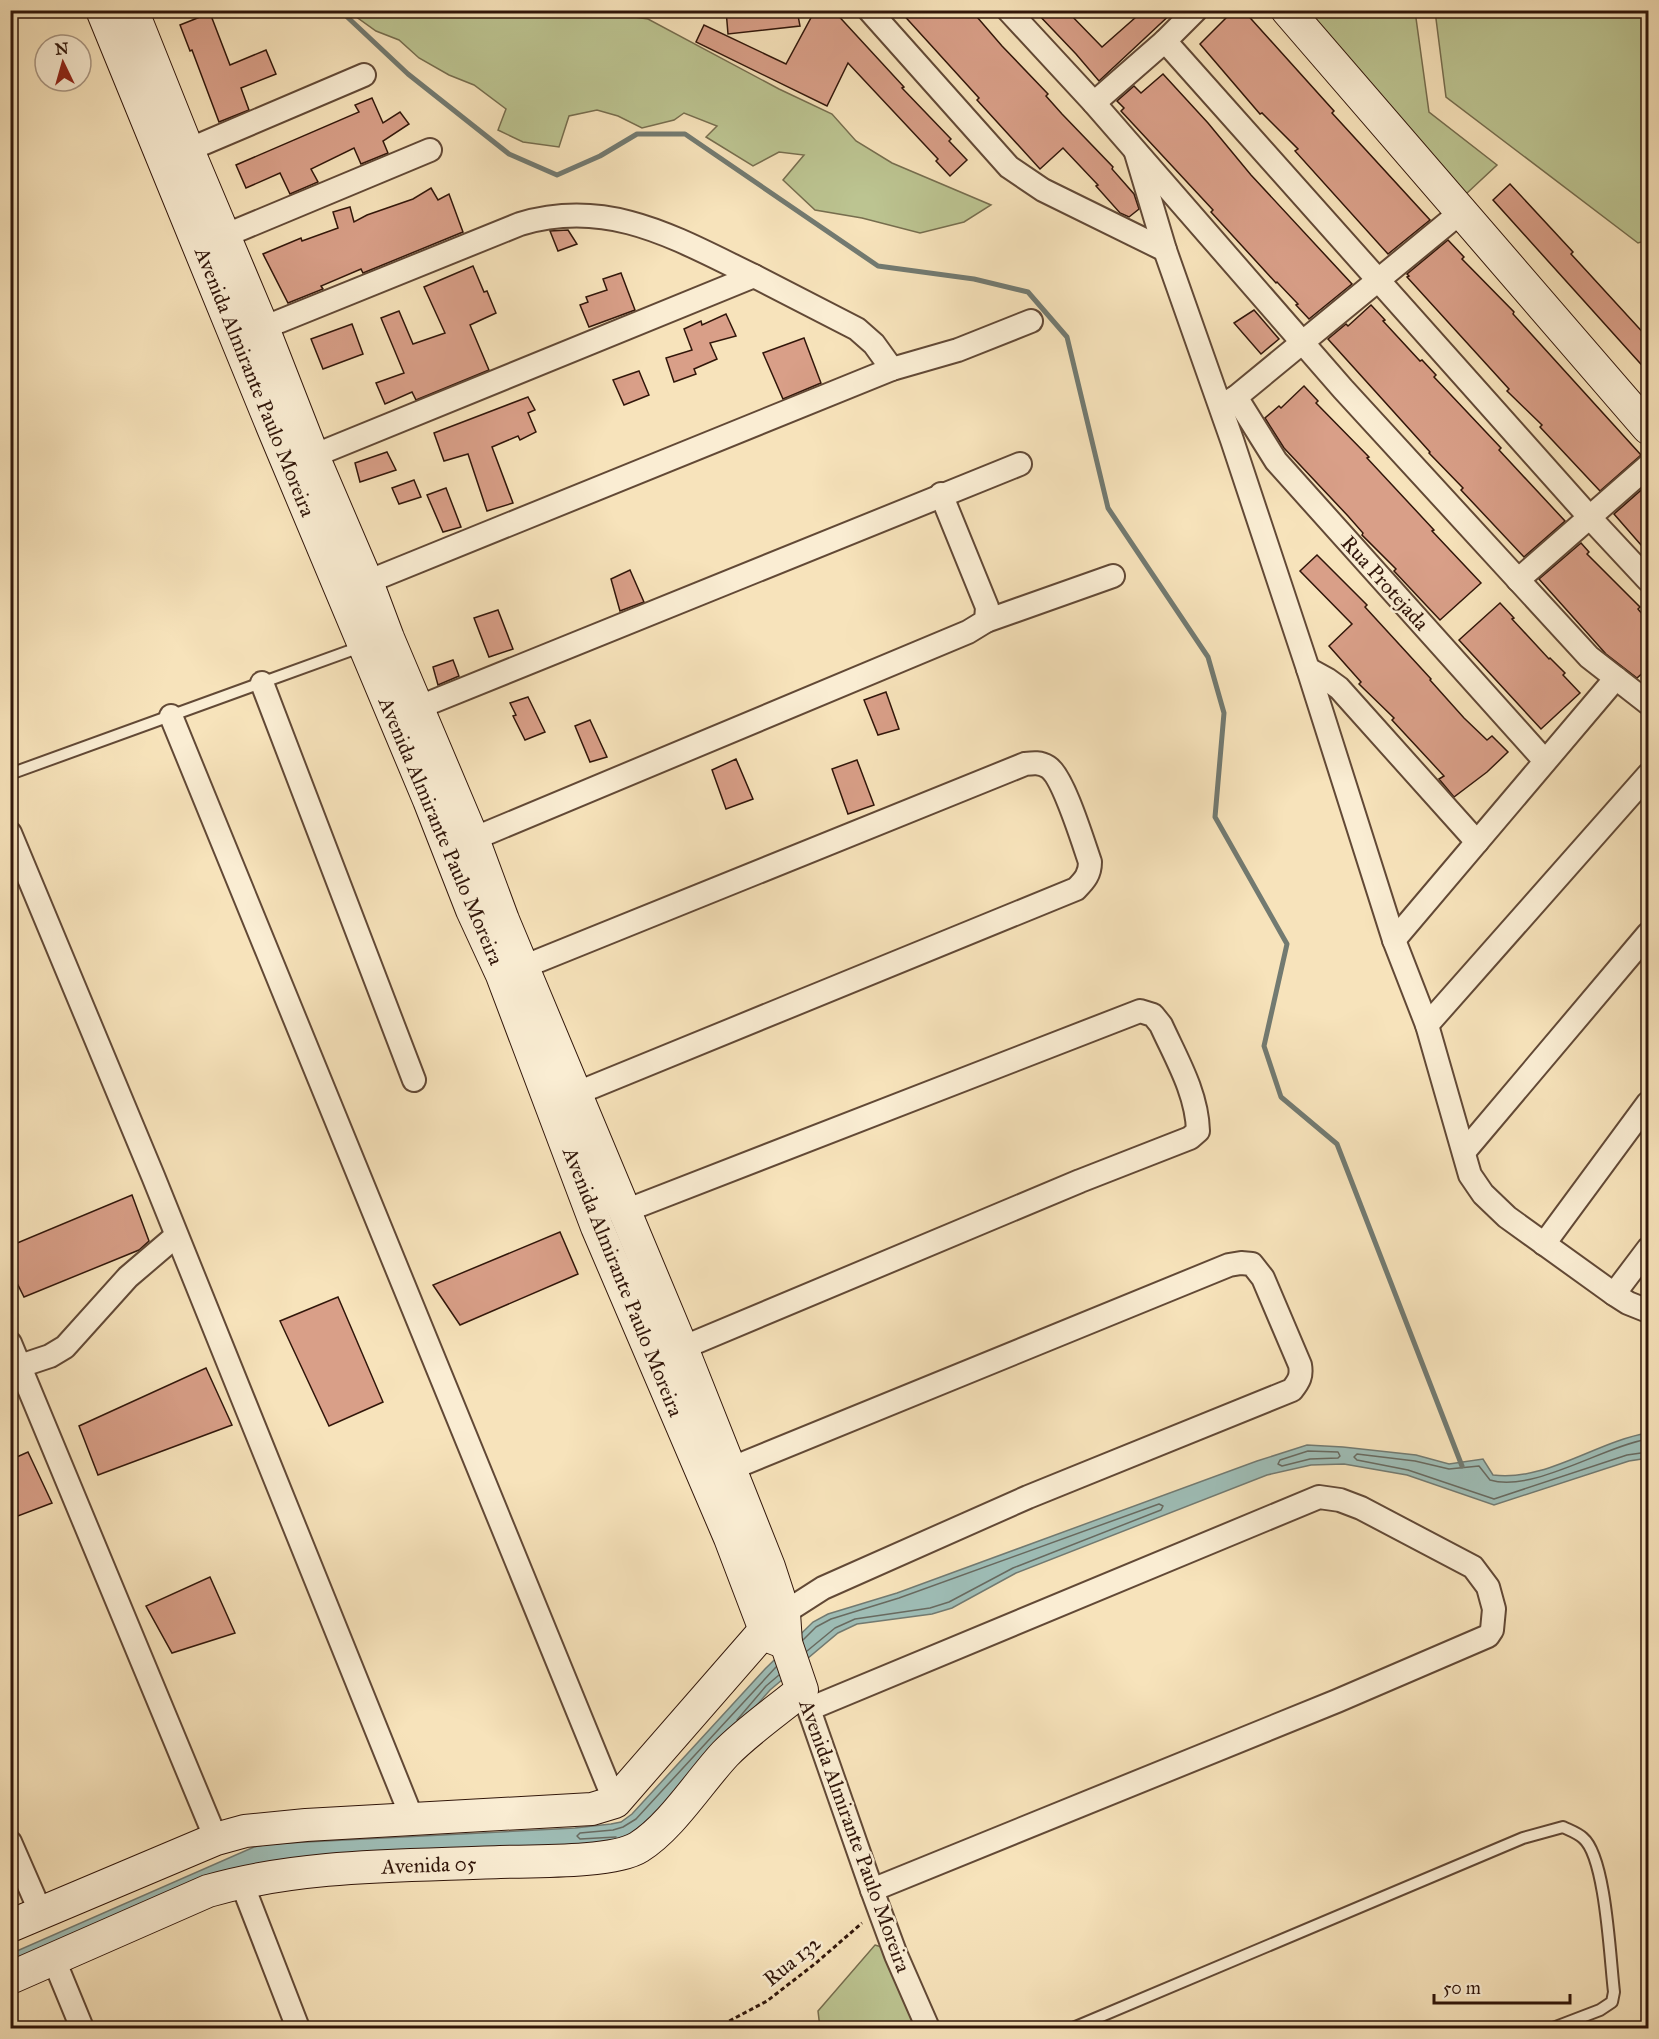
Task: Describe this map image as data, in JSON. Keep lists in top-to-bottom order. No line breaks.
{"streets":{"main road":["Avenida Almirante Paulo Moreira","Avenida 05"],"street":["Rua Protejada"],"path":["Rua 132"]},"crossings":[["Avenida Almirante Paulo Moreira","Avenida 05"],["Avenida Almirante Paulo Moreira","Rua 132"]],"scale_bar":"50 m","north":"top"}
